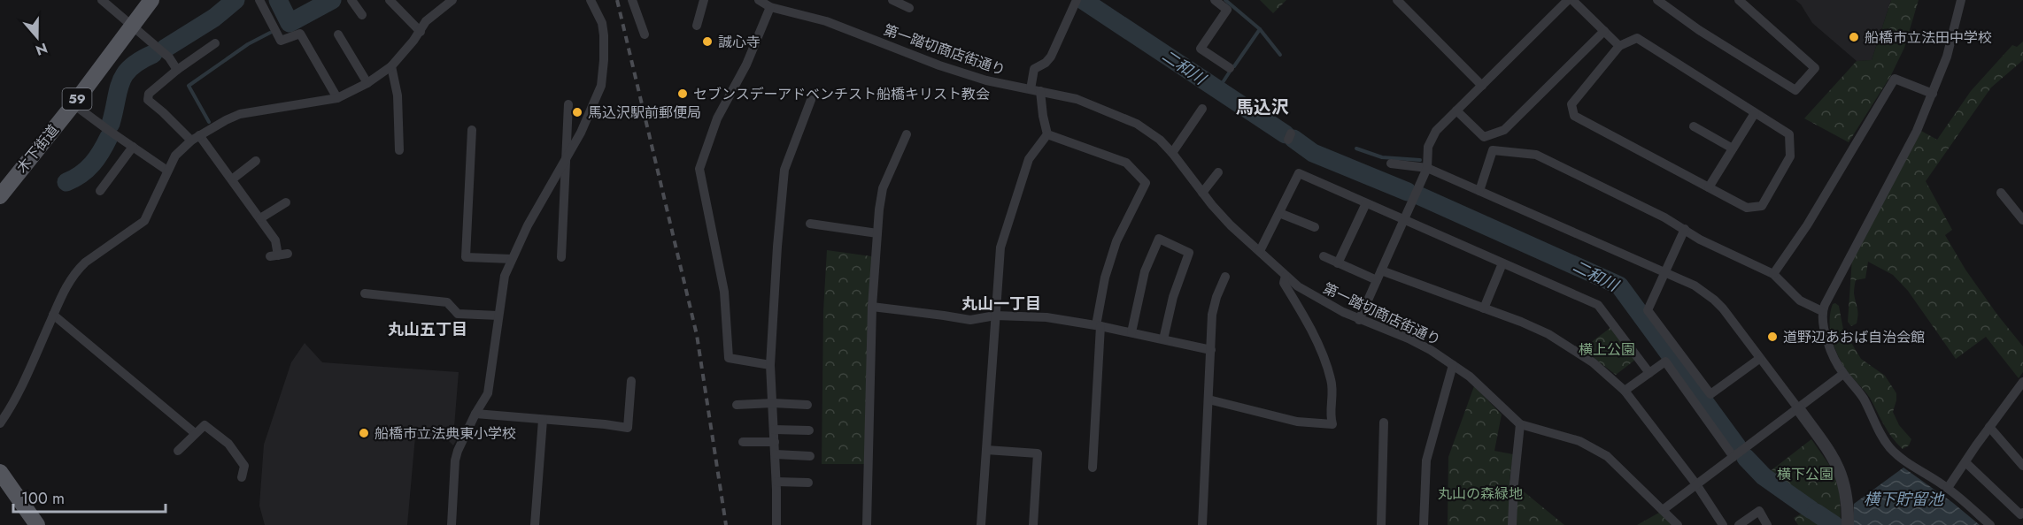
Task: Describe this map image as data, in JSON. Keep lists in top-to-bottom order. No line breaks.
{"streets":{"main road":["59","木下街道"],"street":["第一踏切商店街通り"]},"districts":["馬込沢","丸山一丁目","丸山五丁目"],"water":["二和川","横下貯留池"],"parks":["横上公園","横下公園","丸山の森緑地"],"places":["船橋市立法田中学校","誠心寺","セブンスデーアドベンチスト船橋キリスト教会","馬込沢駅前郵便局","道野辺あおば自治会館","船橋市立法典東小学校"],"scale_bar":"100 m","north":"bottom"}
